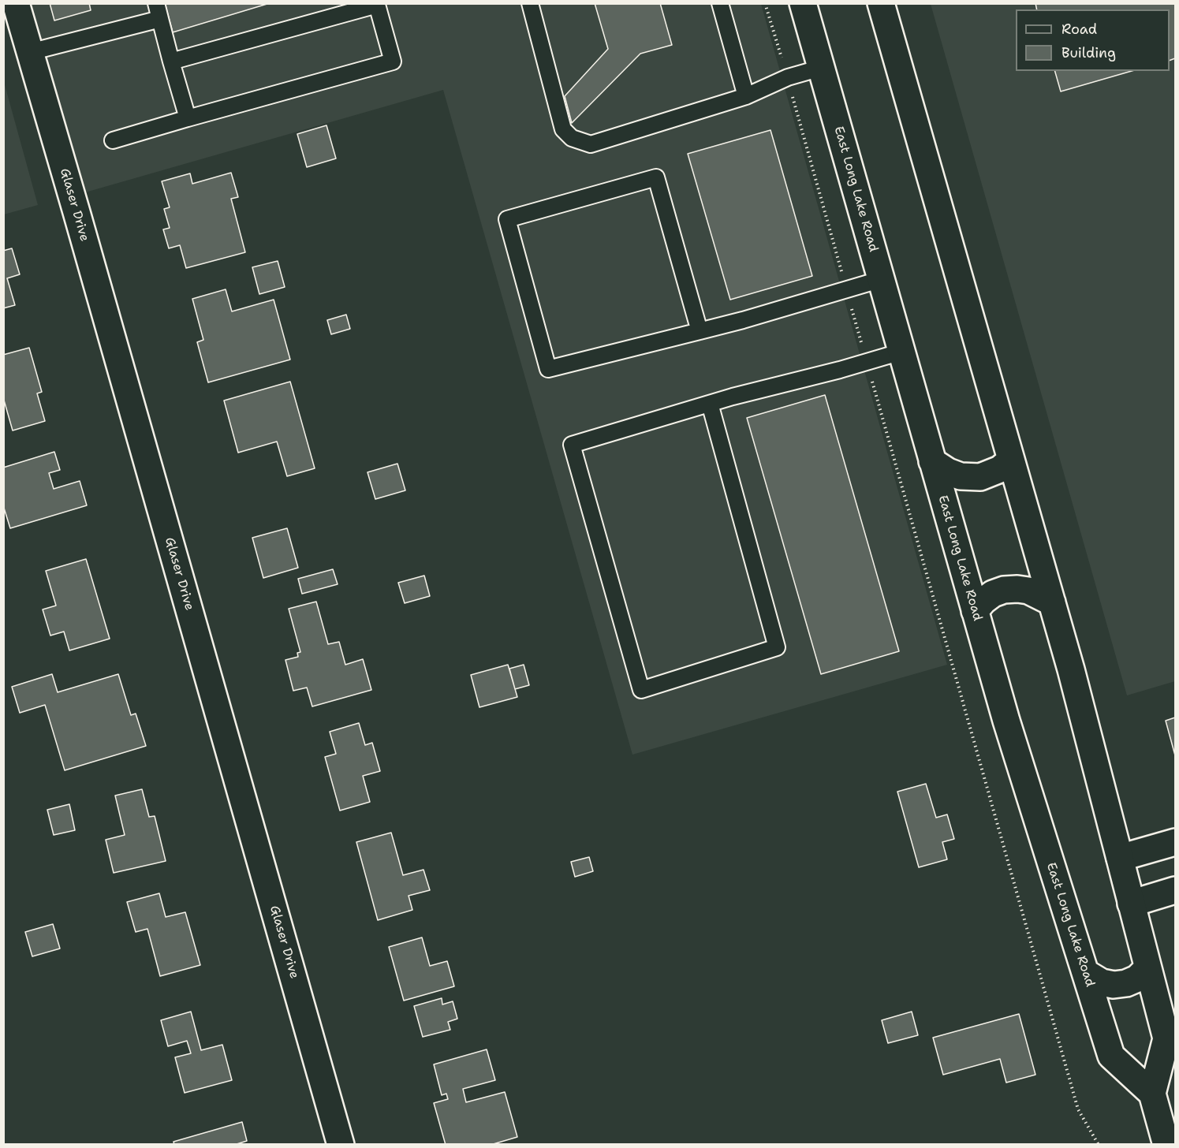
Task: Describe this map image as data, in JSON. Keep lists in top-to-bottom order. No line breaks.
{"streets":{"main road":["East Long Lake Road","Glaser Drive"]},"legend":["Road","Building"]}
